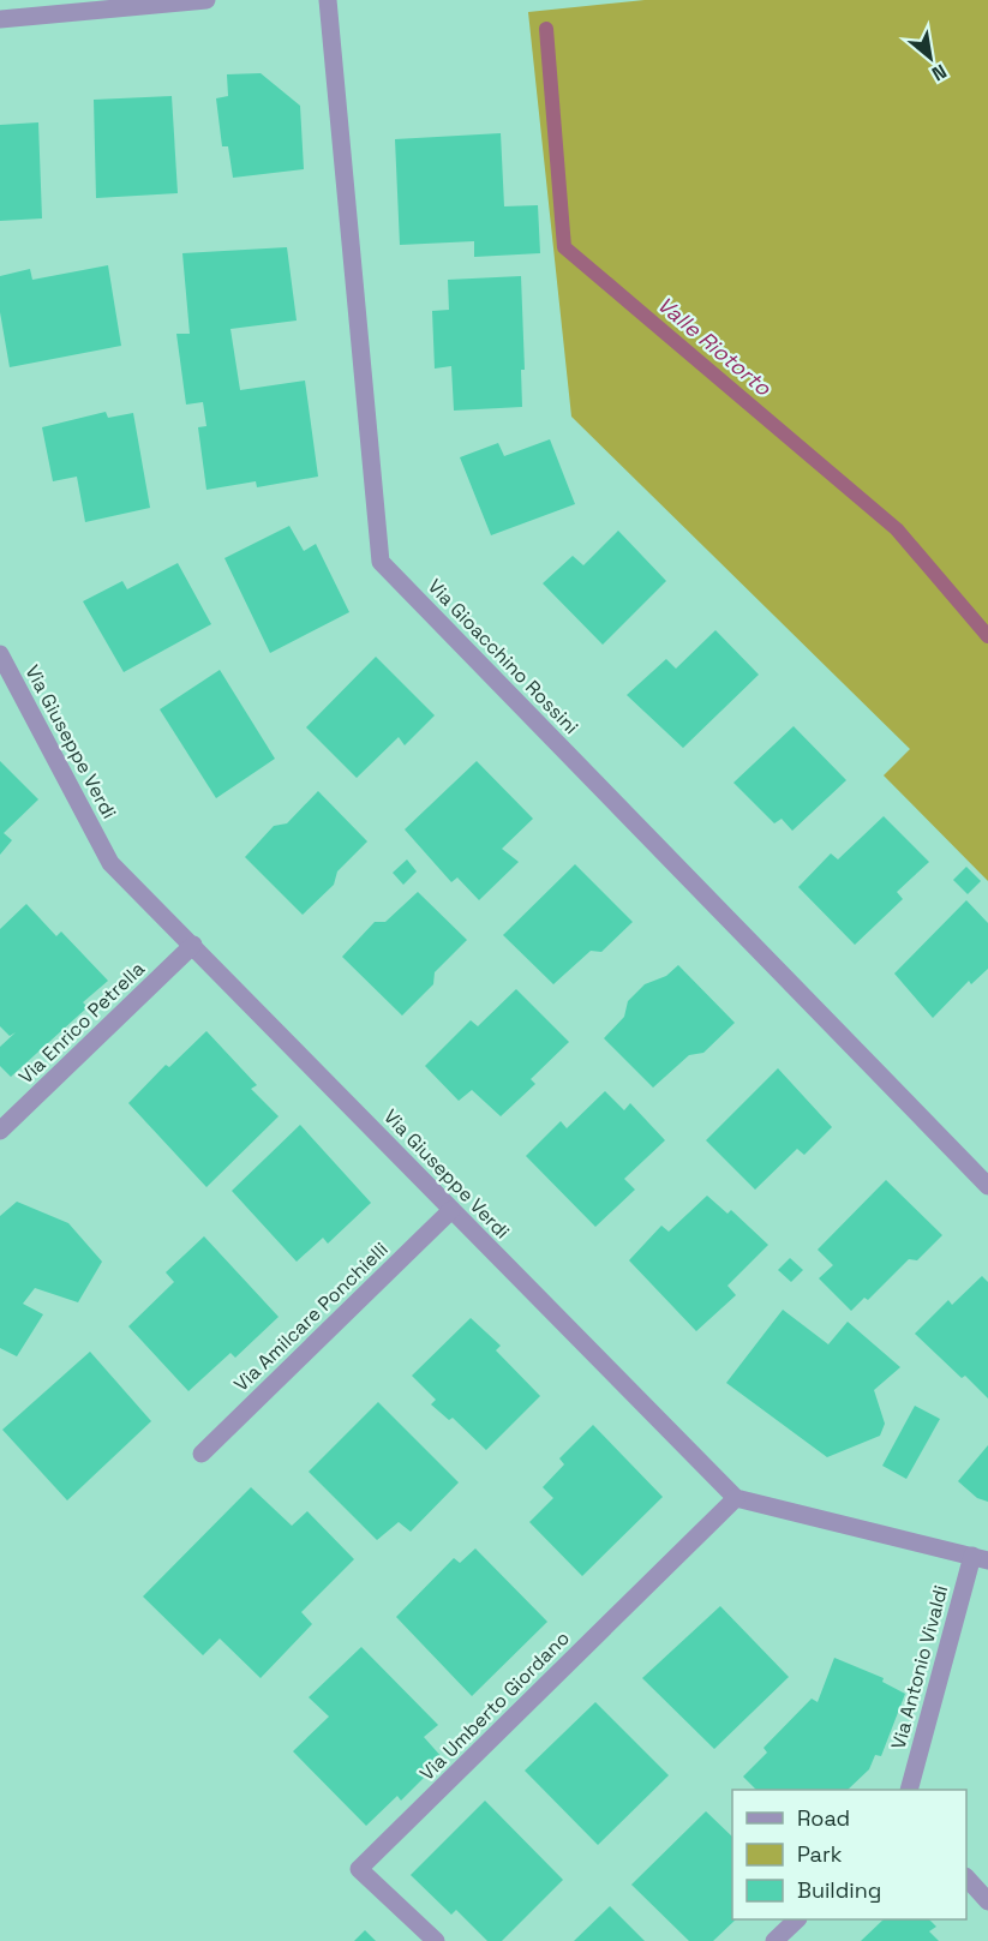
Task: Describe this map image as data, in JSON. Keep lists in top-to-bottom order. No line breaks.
{"streets":{"street":["Via Gioacchino Rossini","Via Giuseppe Verdi","Via Enrico Petrella","Via Amilcare Ponchielli","Via Antonio Vivaldi","Via Umberto Giordano"]},"crossings":[["Via Giuseppe Verdi","Via Enrico Petrella"],["Via Giuseppe Verdi","Via Amilcare Ponchielli"],["Via Giuseppe Verdi","Via Umberto Giordano"]],"water":["Valle Riotorto"],"legend":["Road","Park","Building"],"north":"bottom right"}
